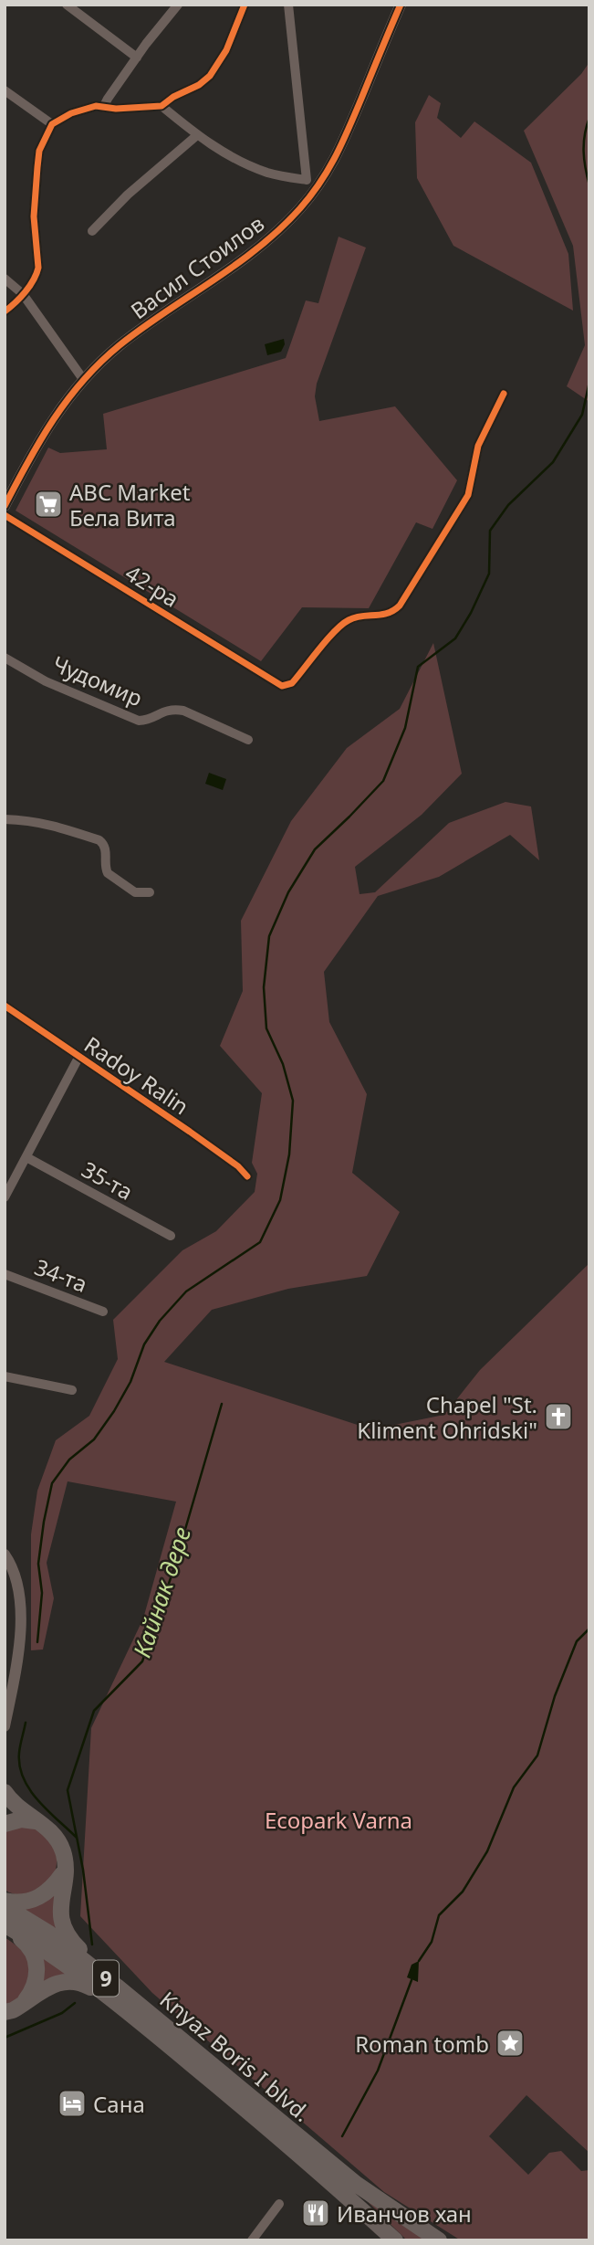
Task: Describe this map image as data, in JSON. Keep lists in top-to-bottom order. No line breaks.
{"streets":{"highway":["9","Knyaz Boris I blvd."],"street":["Васил Стоилов","42-ра","Чудомир","Radoy Ralin","35-та","34-та"]},"water":["Кайнак дере"],"parks":["Ecopark Varna"],"places":{"supermarket":["ABC Market Бела Вита"],"church":["Chapel \"St. Kliment Ohridski\""],"place":["Roman tomb"],"hotel":["Сана"],"restaurant":["Иванчов хан"]}}
